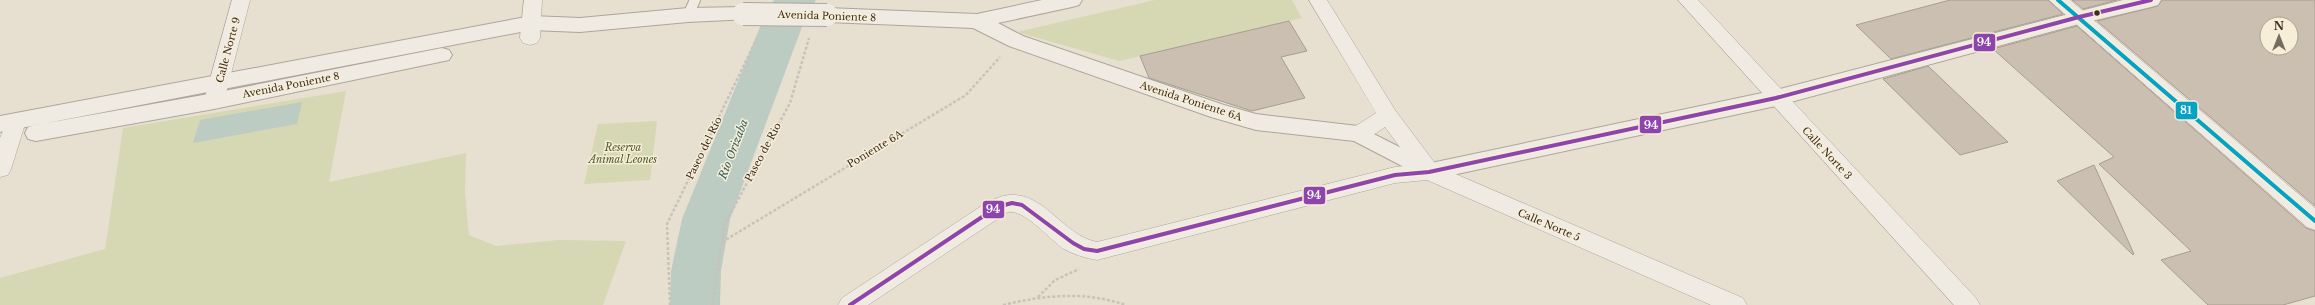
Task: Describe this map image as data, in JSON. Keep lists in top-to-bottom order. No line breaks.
{"streets":{"street":["Avenida Poniente 8","Calle Norte 9","Avenida Poniente 6A","Calle Norte 3","Calle Norte 5"],"path":["Paseo del Río","Poniente 6A","Paseo de Rio"]},"crossings":[["Avenida Poniente 8","Calle Norte 9"],["Avenida Poniente 8","Avenida Poniente 6A"],["Avenida Poniente 6A","Poniente 6A"],["Avenida Poniente 6A","Calle Norte 5"],["Poniente 6A","Paseo de Rio"]],"water":["Río Orizaba"],"parks":["Reserva Animal Leones"],"lines":["transit line 81","transit line 94"],"north":"top"}
